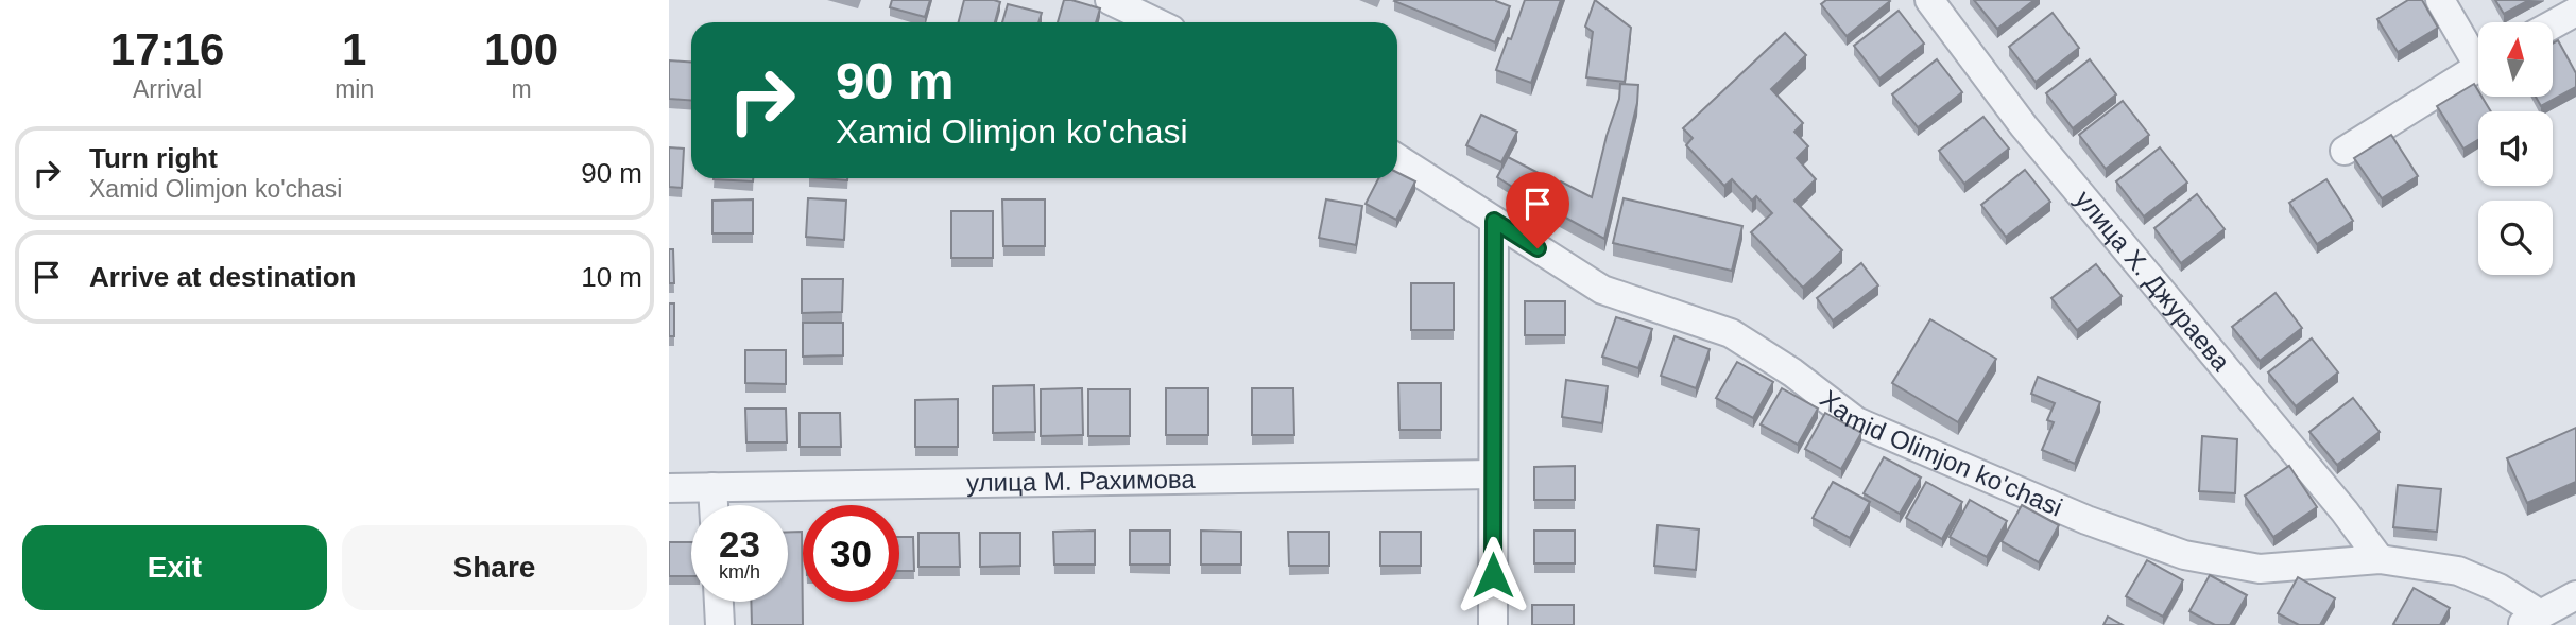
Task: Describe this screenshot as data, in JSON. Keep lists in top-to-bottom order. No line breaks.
{"streets":{"street":["улица Х. Джураева","Xamid Olimjon ko'chasi","улица М. Рахимова"]},"crossings":[["улица Х. Джураева","Xamid Olimjon ko'chasi"]],"north":"top","page":{"eta":["17:16","Arrival","1","min","100","m"],"turn":["90 m","Xamid Olimjon ko'chasi"],"list":[{"name":"Turn right","note":"Xamid Olimjon ko'chasi","value":"90 m"},{"name":"Arrive at destination","value":"10 m"}],"speed":"23 km/h","limit":"30","buttons":["Exit","Share"]}}
